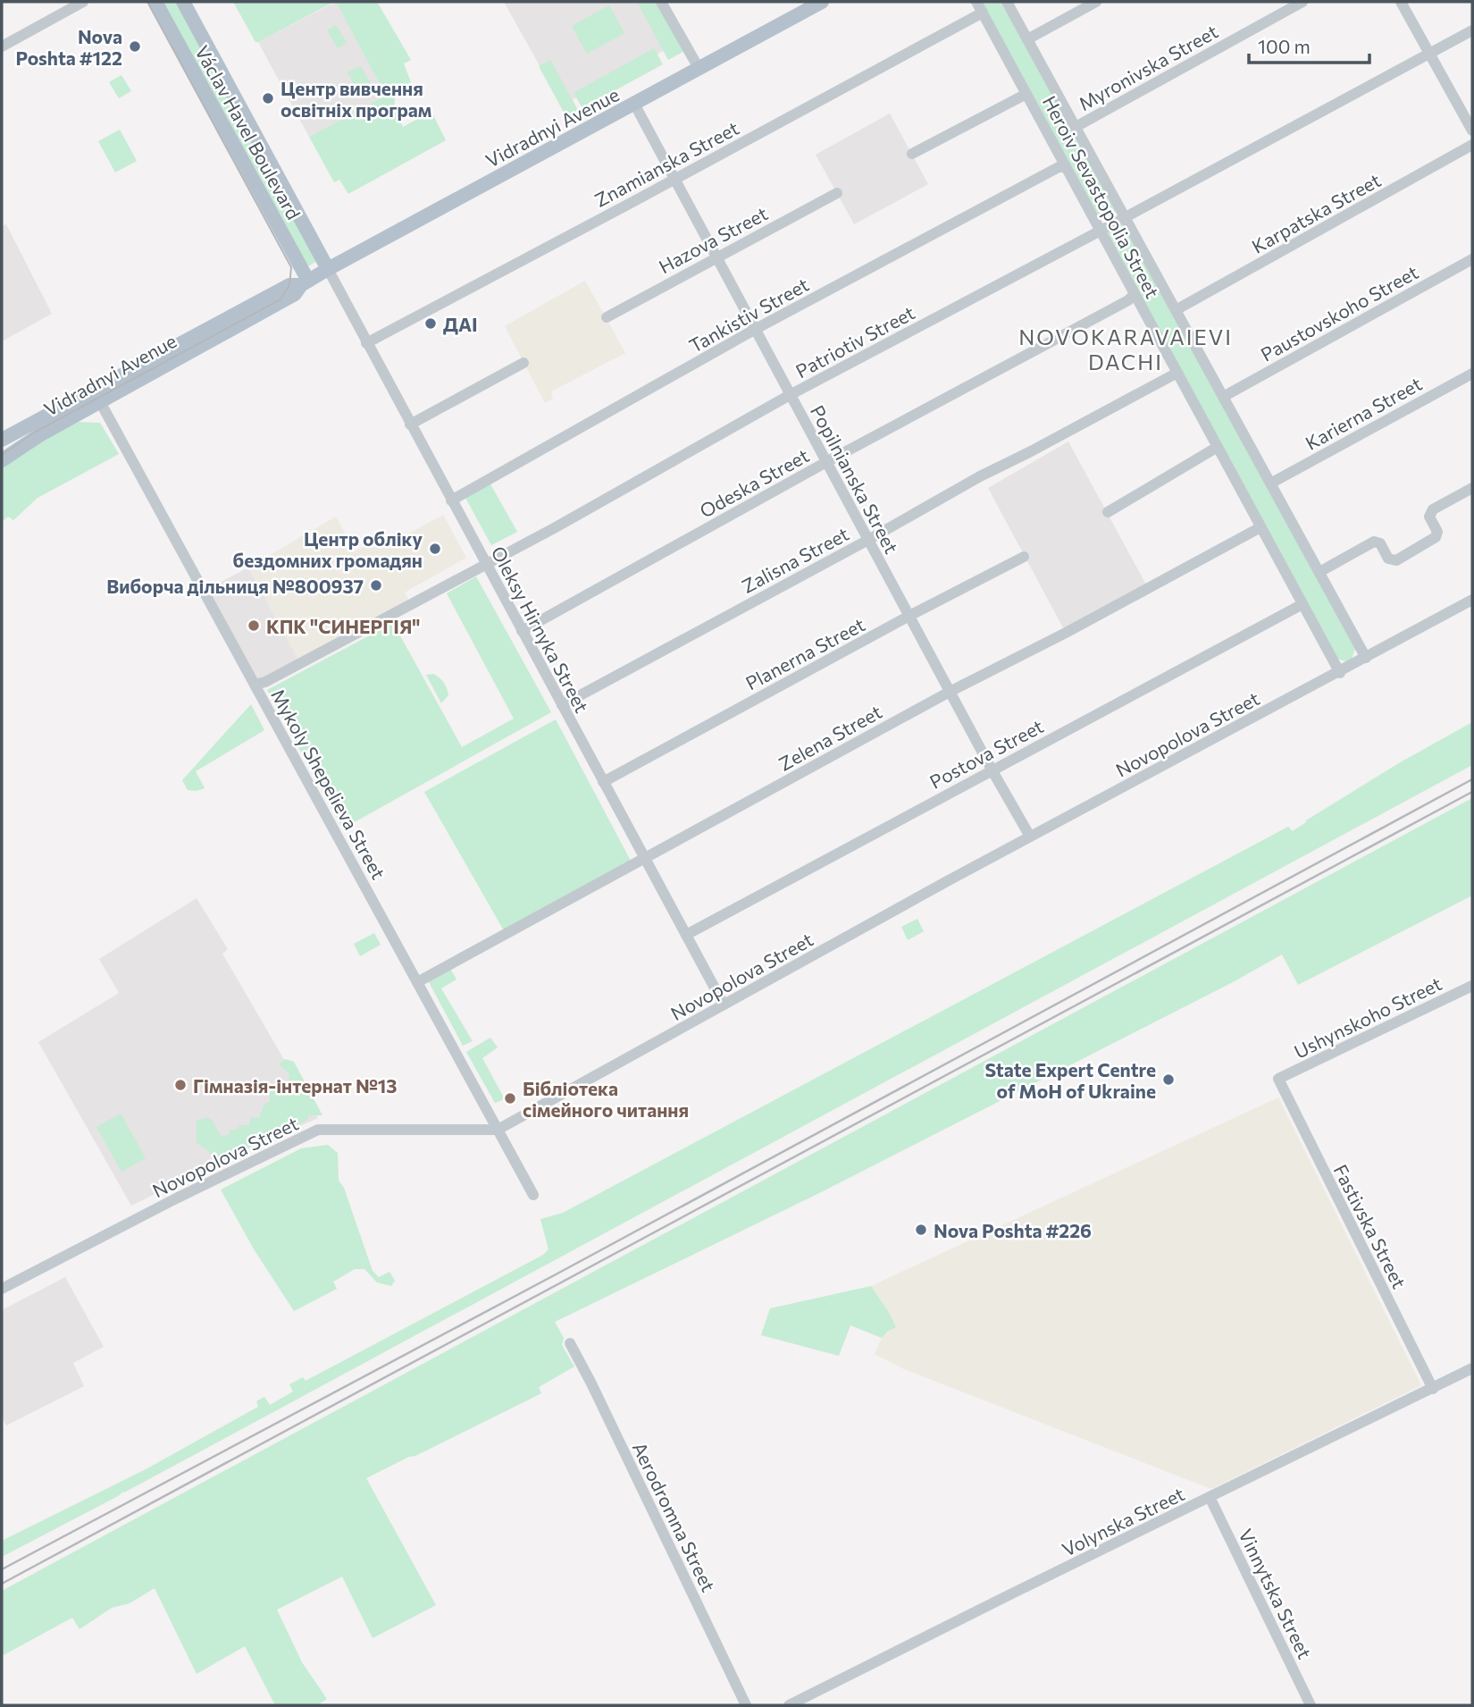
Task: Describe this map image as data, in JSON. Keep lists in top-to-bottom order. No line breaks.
{"streets":{"main road":["Vidradnyi Avenue","Václav Havel Boulevard"],"street":["Myronivska Street","Znamianska Street","Heroiv Sevastopolia Street","Karpatska Street","Hazova Street","Paustovskoho Street","Tankistiv Street","Patriotiv Street","Karierna Street","Popilnianska Street","Odeska Street","Zalisna Street","Oleksy Hirnyka Street","Planerna Street","Novopolova Street","Zelena Street","Postova Street","Mykoly Shepelieva Street","Ushynskoho Street","Fastivska Street","Aerodromna Street","Volynska Street","Vinnytska Street"]},"crossings":[["Myronivska Street","Heroiv Sevastopolia Street"],["Vidradnyi Avenue","Václav Havel Boulevard"],["Vidradnyi Avenue","Popilnianska Street"],["Vidradnyi Avenue","Oleksy Hirnyka Street"],["Vidradnyi Avenue","Mykoly Shepelieva Street"],["Václav Havel Boulevard","Oleksy Hirnyka Street"],["Znamianska Street","Heroiv Sevastopolia Street"],["Znamianska Street","Popilnianska Street"],["Znamianska Street","Oleksy Hirnyka Street"],["Heroiv Sevastopolia Street","Karpatska Street"],["Heroiv Sevastopolia Street","Paustovskoho Street"],["Heroiv Sevastopolia Street","Tankistiv Street"],["Heroiv Sevastopolia Street","Patriotiv Street"],["Heroiv Sevastopolia Street","Karierna Street"],["Heroiv Sevastopolia Street","Odeska Street"],["Heroiv Sevastopolia Street","Zalisna Street"],["Heroiv Sevastopolia Street","Novopolova Street"],["Heroiv Sevastopolia Street","Zelena Street"],["Heroiv Sevastopolia Street","Postova Street"],["Hazova Street","Popilnianska Street"],["Tankistiv Street","Popilnianska Street"],["Tankistiv Street","Oleksy Hirnyka Street"],["Patriotiv Street","Popilnianska Street"],["Patriotiv Street","Oleksy Hirnyka Street"],["Patriotiv Street","Mykoly Shepelieva Street"],["Popilnianska Street","Odeska Street"],["Popilnianska Street","Zalisna Street"],["Popilnianska Street","Planerna Street"],["Popilnianska Street","Novopolova Street"],["Popilnianska Street","Zelena Street"],["Popilnianska Street","Postova Street"],["Odeska Street","Oleksy Hirnyka Street"],["Zalisna Street","Oleksy Hirnyka Street"],["Oleksy Hirnyka Street","Planerna Street"],["Oleksy Hirnyka Street","Novopolova Street"],["Oleksy Hirnyka Street","Zelena Street"],["Oleksy Hirnyka Street","Postova Street"],["Novopolova Street","Mykoly Shepelieva Street"],["Zelena Street","Mykoly Shepelieva Street"],["Ushynskoho Street","Fastivska Street"],["Fastivska Street","Volynska Street"],["Volynska Street","Vinnytska Street"]],"districts":["NOVOKARAVAIEVI DACHI"],"places":["Nova Poshta #122","Центр вивчення освітніх програм","ДАІ","Центр обліку бездомних громадян","Виборча дільниця №800937","КПК \"СИНЕРГІЯ\"","State Expert Centre of MoH of Ukraine","Гімназія-інтернат №13","Бібліотека сімейного читання","Nova Poshta #226"],"scale_bar":"100 m"}
